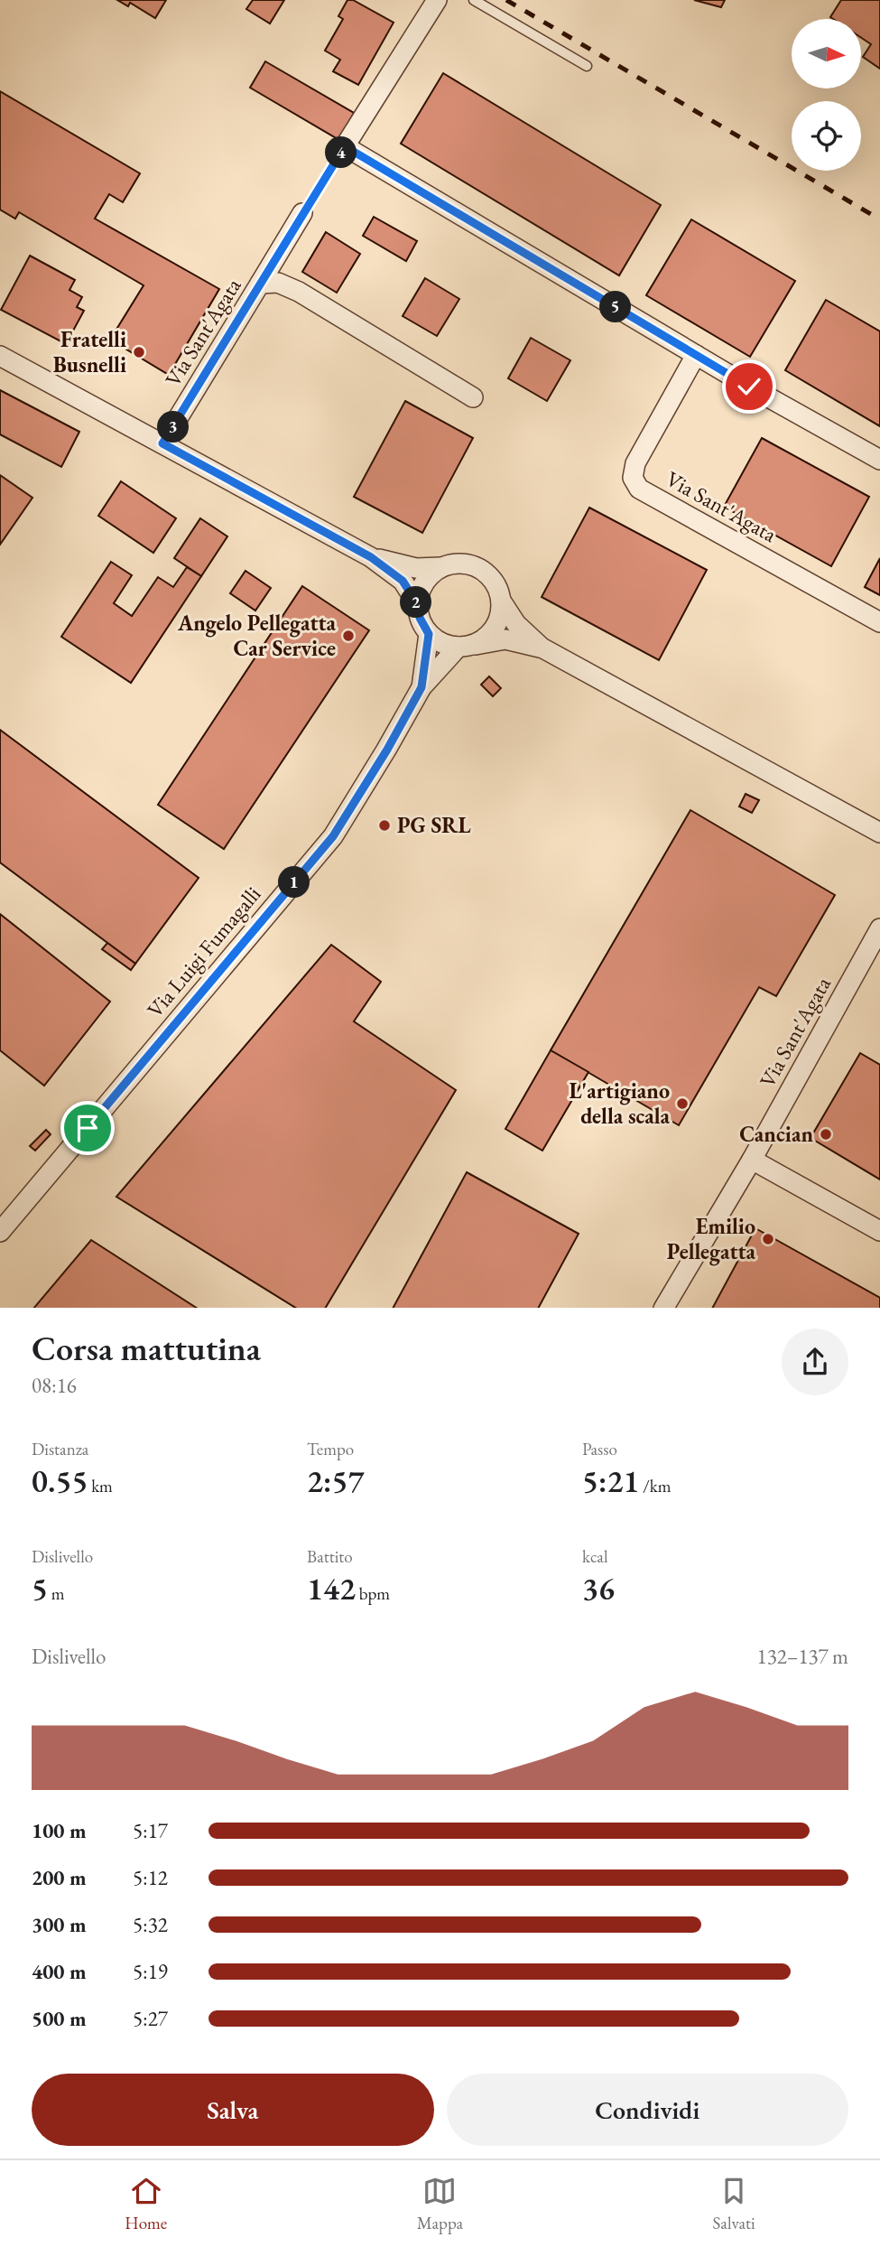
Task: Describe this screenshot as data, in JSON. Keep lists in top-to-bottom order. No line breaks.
{"streets":{"street":["Via Sant'Agata","Via Luigi Fumagalli"]},"places":["Fratelli Busnelli","Angelo Pellegatta Car Service","PG SRL","L'artigiano della scala","Cancian","Emilio Pellegatta"],"north":"right","page":{"pins":["4","5","3","2","1"],"heading":["Corsa mattutina","08:16"],"stats":[["Distanza","0.55 km"],["Tempo","2:57"],["Passo","5:21 /km"],["Dislivello","5 m"],["Battito","142 bpm"],["kcal","36"]],"chart":["Dislivello","132–137 m"],"list":[{"name":"100 m","note":"5:17"},{"name":"200 m","note":"5:12"},{"name":"300 m","note":"5:32"},{"name":"400 m","note":"5:19"},{"name":"500 m","note":"5:27"}],"buttons":["Salva","Condividi"],"tabs":["Home","Mappa","Salvati"]}}
